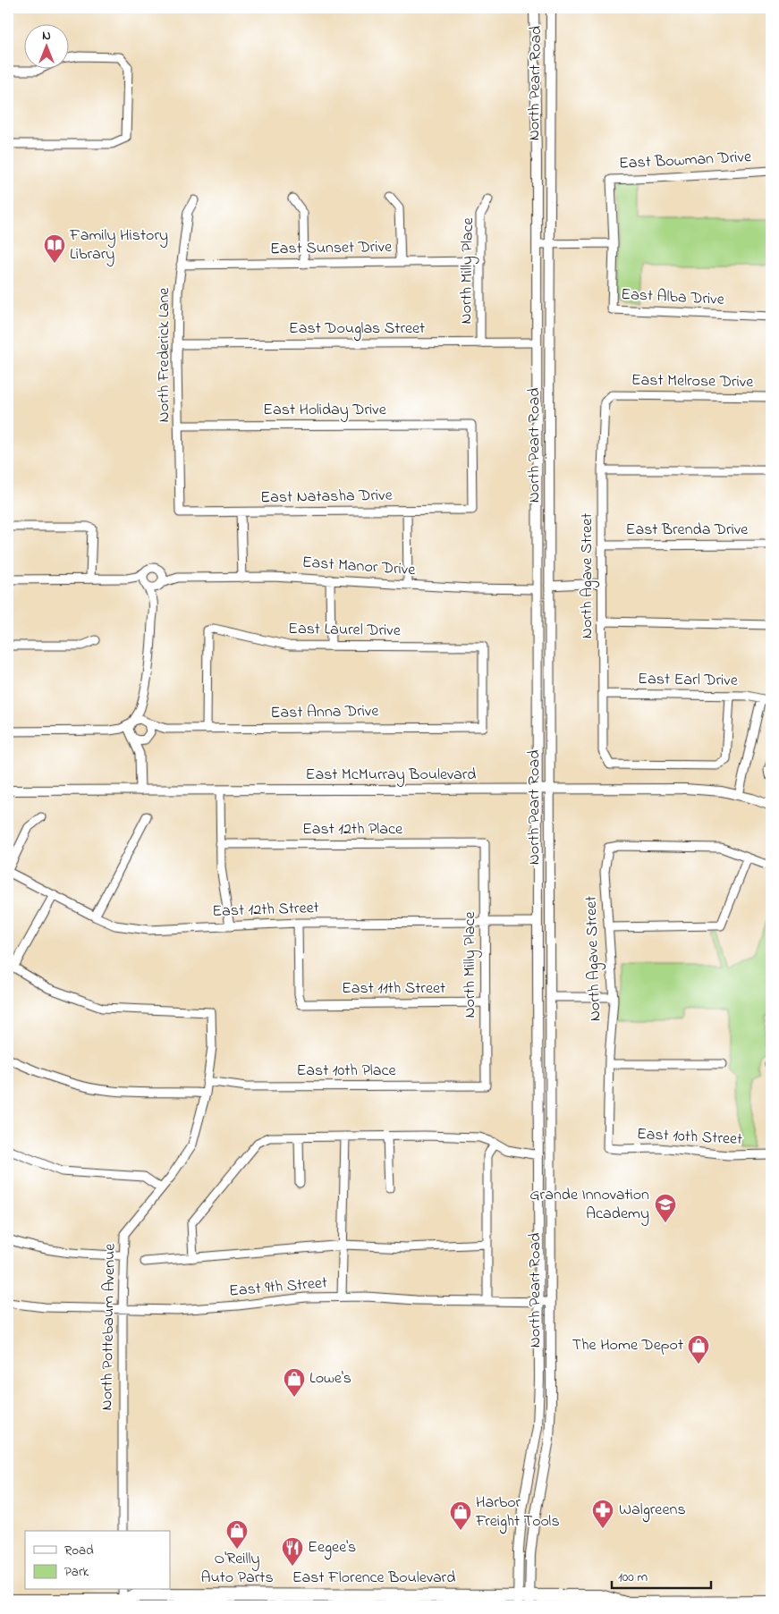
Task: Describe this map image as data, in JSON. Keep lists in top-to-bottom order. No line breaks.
{"streets":{"main road":["East Florence Boulevard"],"street":["North Peart Road","East Bowman Drive","East Sunset Drive","North Milly Place","East Alba Drive","East Douglas Street","North Frederick Lane","East Melrose Drive","East Holiday Drive","East Natasha Drive","East Brenda Drive","East Manor Drive","North Agave Street","East Laurel Drive","East Earl Drive","East Anna Drive","East McMurray Boulevard","East 12th Place","East 12th Street","East 11th Street","East 10th Place","East 10th Street","East 9th Street","North Pottebaum Avenue"]},"crossings":[["North Peart Road","East Douglas Street"],["North Peart Road","East Manor Drive"],["North Peart Road","East McMurray Boulevard"],["North Peart Road","East 12th Street"],["North Peart Road","East 9th Street"],["North Peart Road","East Florence Boulevard"],["East Bowman Drive","East Alba Drive"],["East Sunset Drive","North Milly Place"],["East Sunset Drive","North Frederick Lane"],["North Milly Place","East Douglas Street"],["North Milly Place","East 12th Place"],["North Milly Place","East 12th Street"],["North Milly Place","East 11th Street"],["North Milly Place","East 10th Place"],["East Douglas Street","North Frederick Lane"],["North Frederick Lane","East Holiday Drive"],["North Frederick Lane","East Natasha Drive"],["East Melrose Drive","North Agave Street"],["East Holiday Drive","East Natasha Drive"],["East Brenda Drive","North Agave Street"],["North Agave Street","East Earl Drive"],["North Agave Street","East 10th Street"],["East Laurel Drive","East Anna Drive"],["East 12th Street","East 11th Street"],["East 10th Place","North Pottebaum Avenue"],["East 9th Street","North Pottebaum Avenue"]],"places":{"library":["Family History Library"],"school or university":["Grande Innovation Academy"],"shop":["The Home Depot","Lowe's","Harbor Freight Tools","O'Reilly Auto Parts"],"pharmacy":["Walgreens"],"restaurant":["Eegee's"]},"legend":["Road","Park"],"scale_bar":"100 m","north":"top"}
